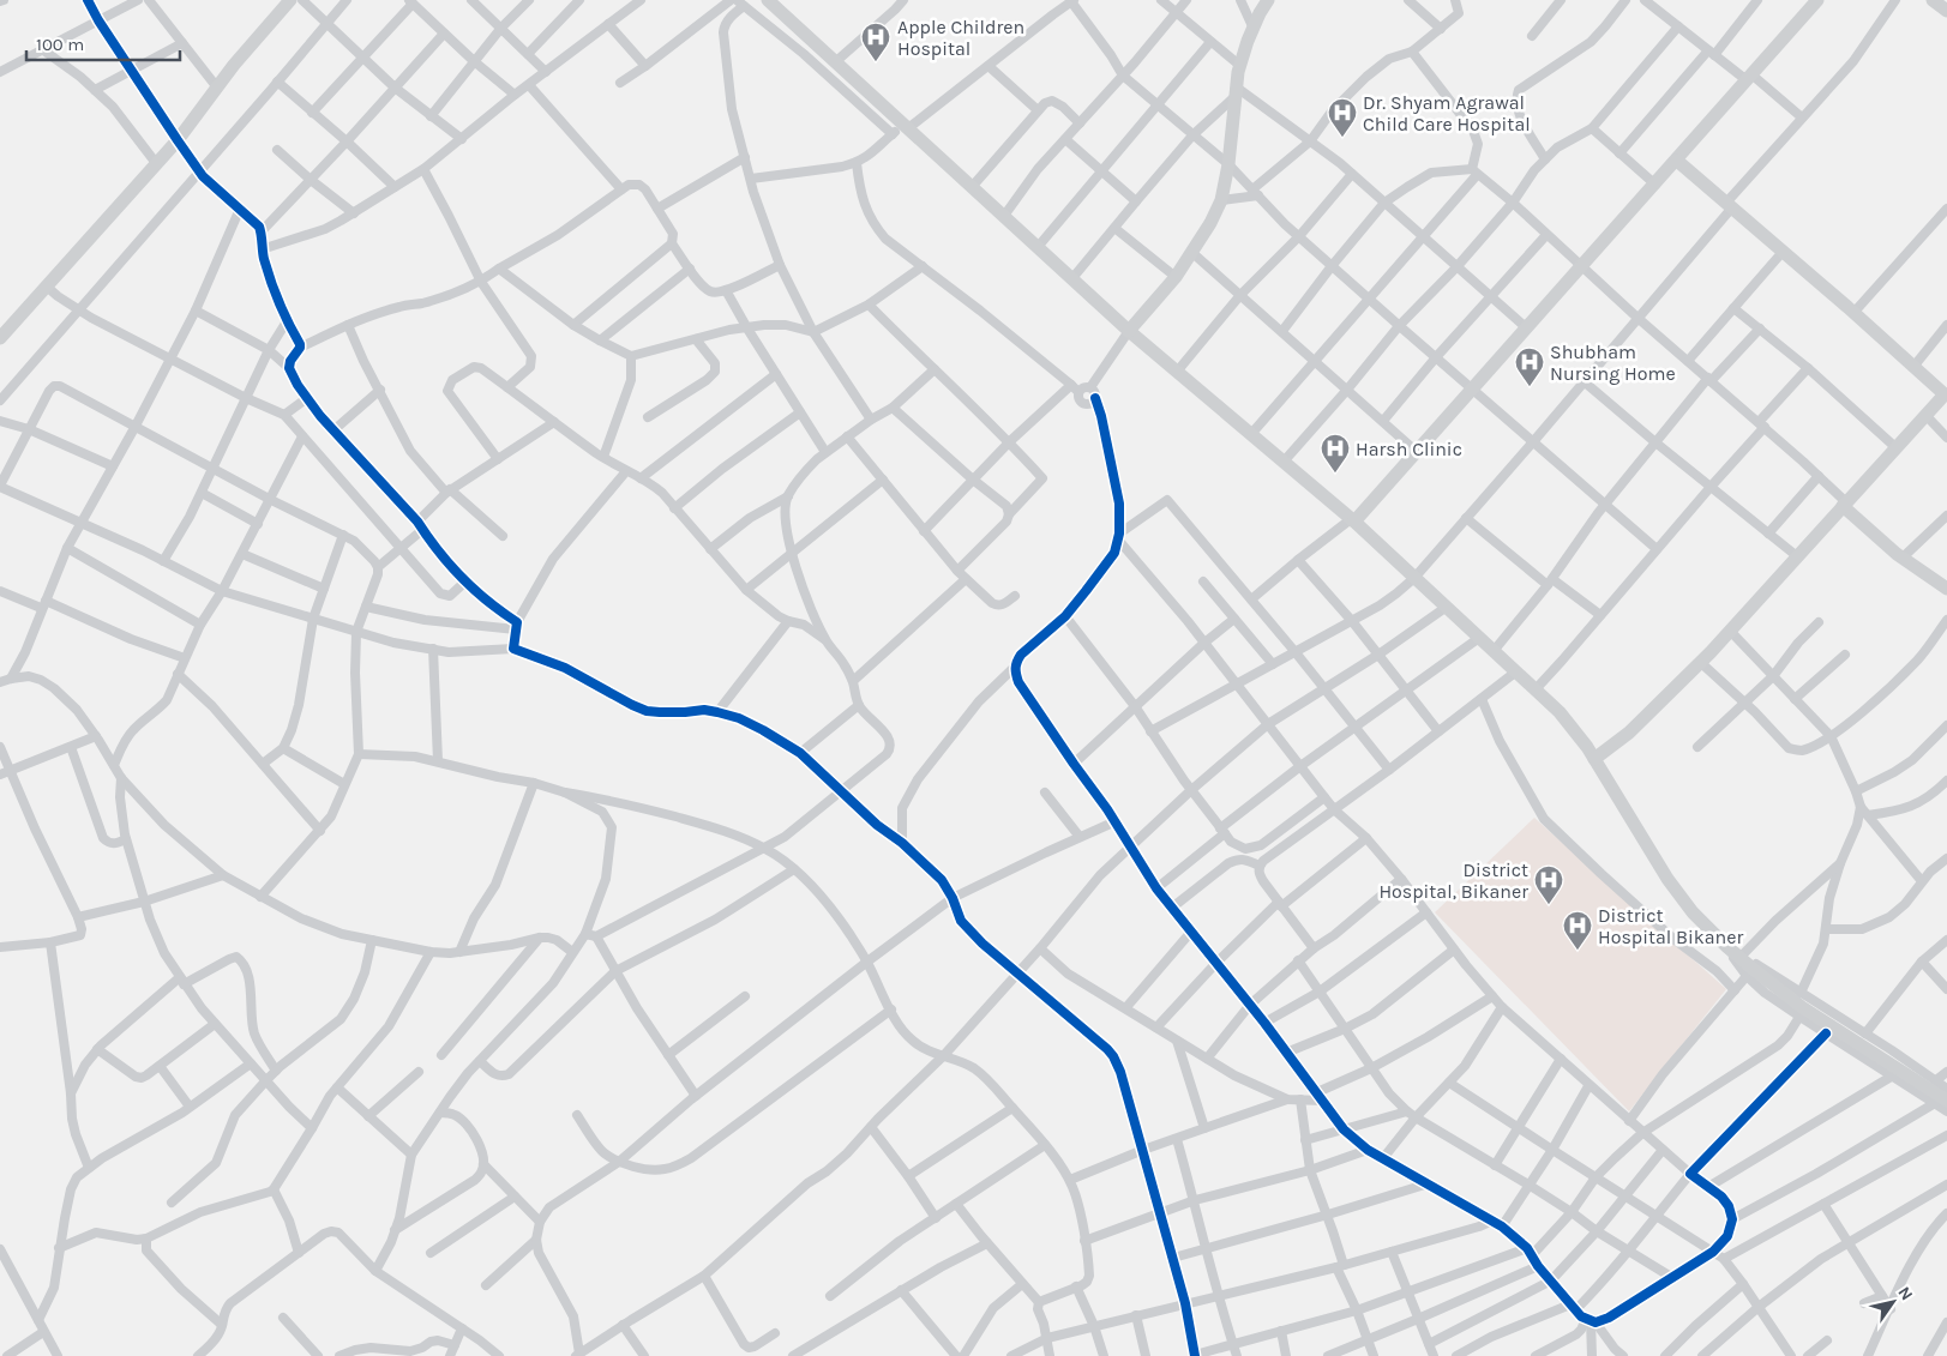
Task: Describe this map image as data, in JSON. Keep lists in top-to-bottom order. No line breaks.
{"places":{"hospital":["Apple Children Hospital","Dr. Shyam Agrawal Child Care Hospital","Shubham Nursing Home","Harsh Clinic","District Hospital, Bikaner","District Hospital Bikaner"]},"scale_bar":"100 m","north":"top right"}
